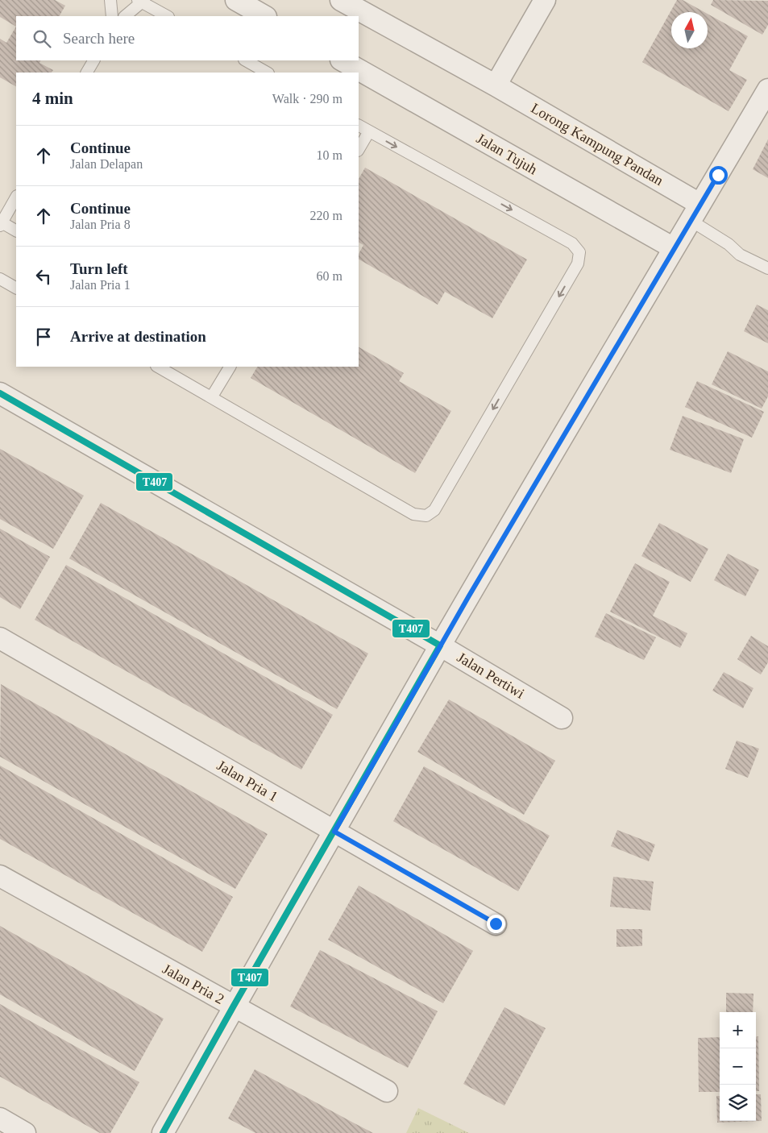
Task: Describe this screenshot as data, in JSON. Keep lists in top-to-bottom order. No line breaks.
{"streets":{"street":["Lorong Kampung Pandan","Jalan Tujuh","Jalan Pertiwi","Jalan Pria 1","Jalan Pria 2"]},"lines":["transit line T407"],"north":"top","page":{"search":"Search here","heading":["4 min","Walk · 290 m"],"list":[["Continue","Jalan Delapan","10 m"],["Continue","Jalan Pria 8","220 m"],["Turn left","Jalan Pria 1","60 m"],"Arrive at destination"],"map_buttons":["+","−"]}}
